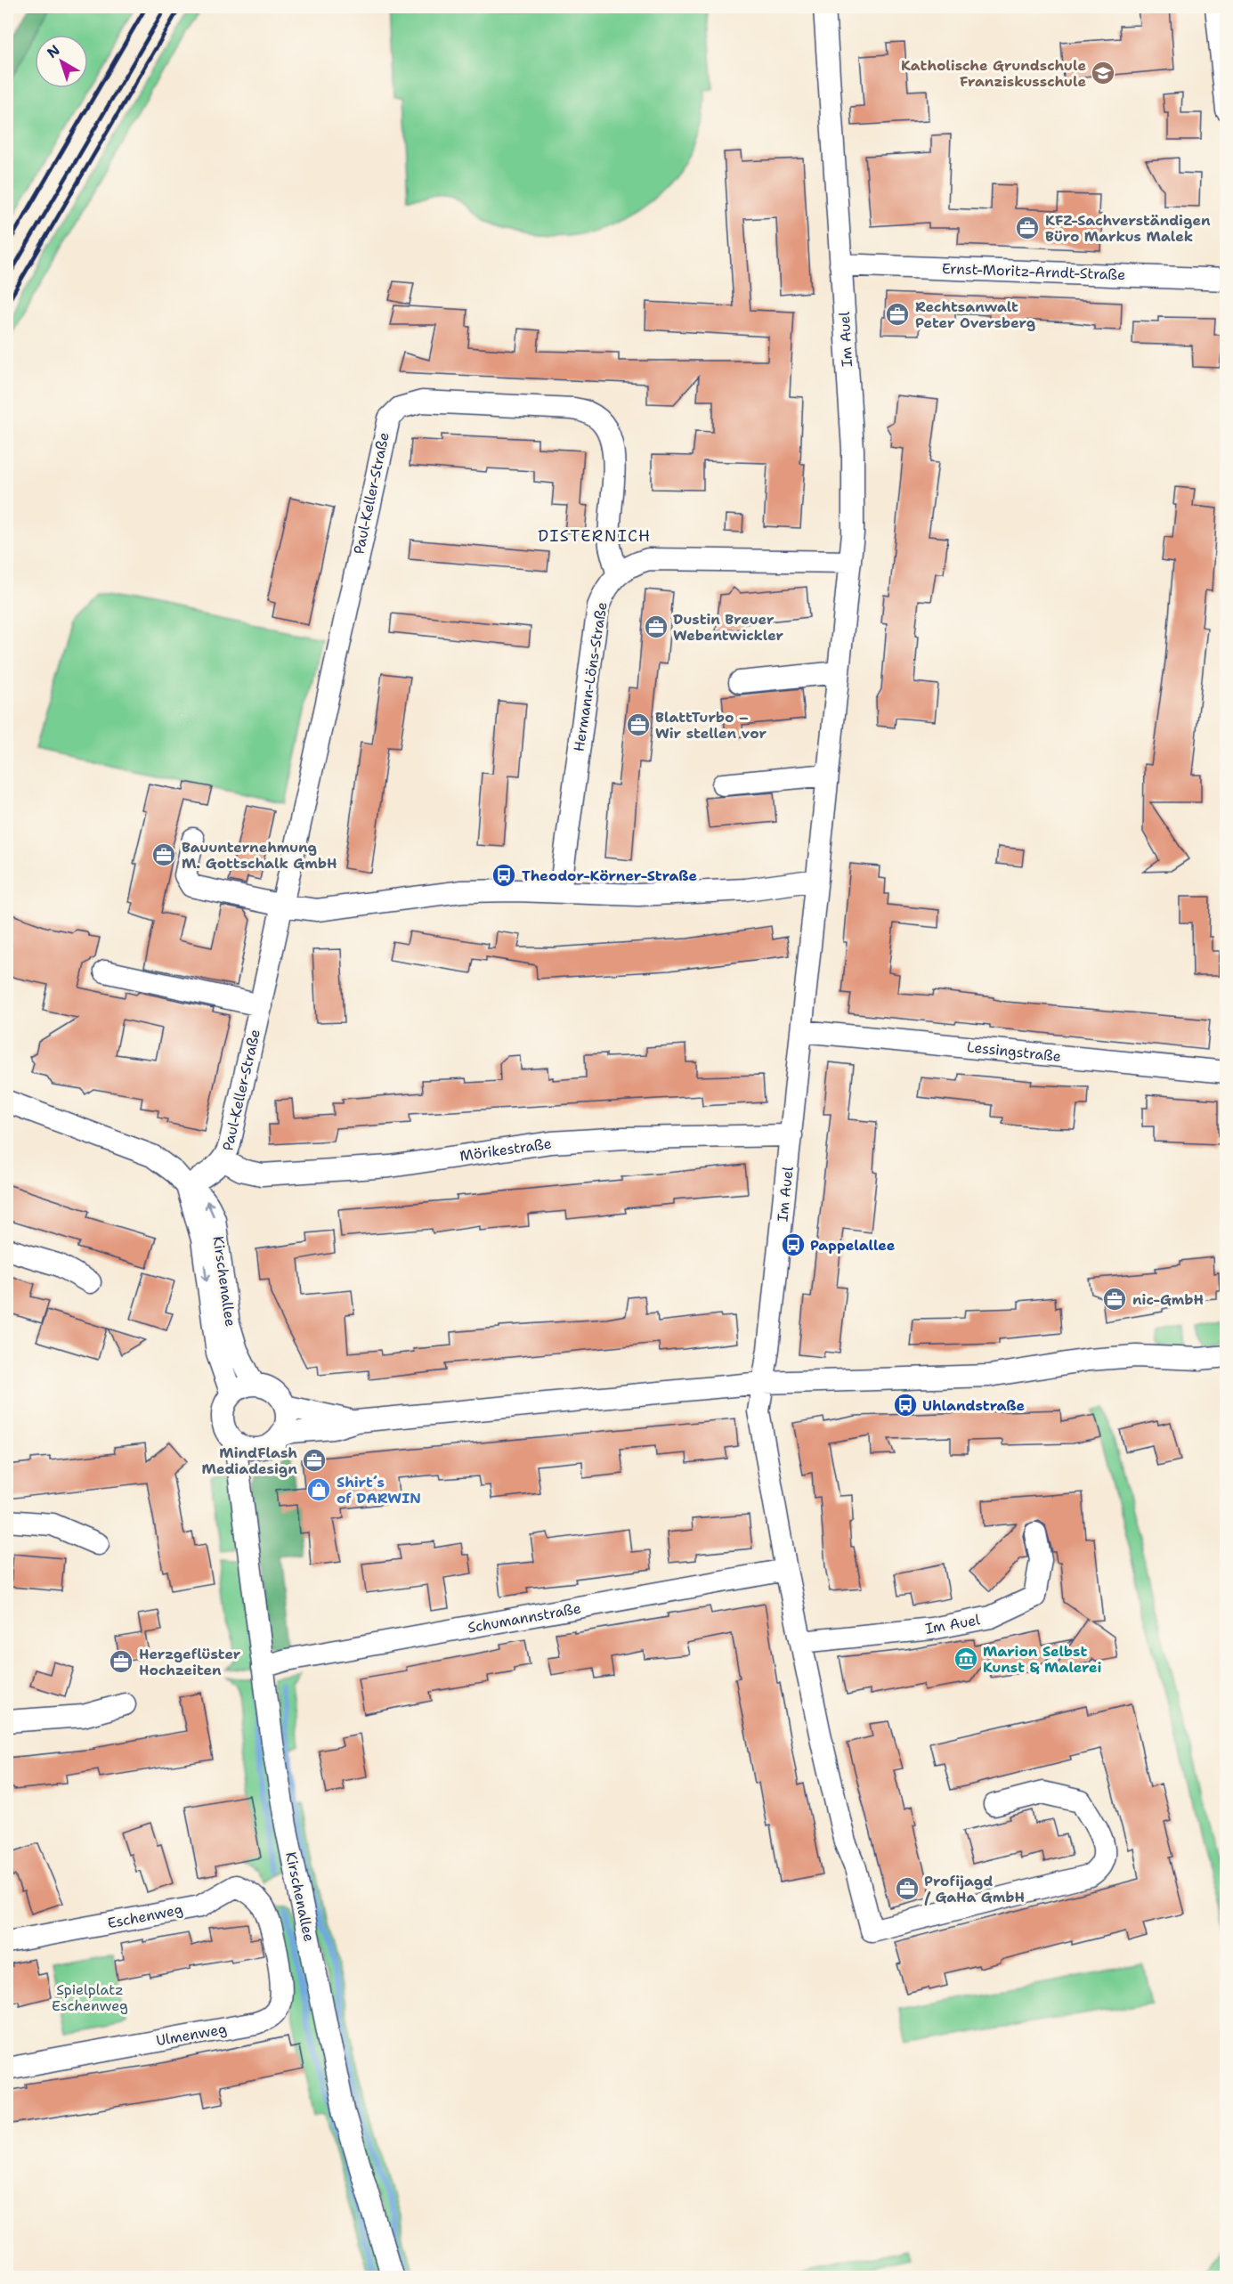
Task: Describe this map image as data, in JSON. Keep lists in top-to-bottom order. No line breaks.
{"streets":{"street":["Ernst-Moritz-Arndt-Straße","Im Auel","Paul-Keller-Straße","Hermann-Löns-Straße","Lessingstraße","Mörikestraße","Kirschenallee","Schumannstraße","Eschenweg","Ulmenweg"]},"crossings":[["Ernst-Moritz-Arndt-Straße","Im Auel"],["Im Auel","Lessingstraße"],["Im Auel","Mörikestraße"],["Im Auel","Schumannstraße"],["Paul-Keller-Straße","Hermann-Löns-Straße"],["Paul-Keller-Straße","Mörikestraße"],["Paul-Keller-Straße","Kirschenallee"],["Kirschenallee","Schumannstraße"],["Eschenweg","Ulmenweg"]],"districts":["DISTERNICH"],"parks":["Spielplatz Eschenweg"],"places":{"school or university":["Katholische Grundschule Franziskusschule"],"office":["KFZ-Sachverständigen Büro Markus Malek","Rechtsanwalt Peter Oversberg","Dustin Breuer Webentwickler","BlattTurbo – Wir stellen vor","Bauunternehmung M. Gottschalk GmbH","nic-GmbH","MindFlash Mediadesign","Herzgeflüster Hochzeiten","Profijagd / GaHa GmbH"],"bus stop":["Theodor-Körner-Straße","Pappelallee","Uhlandstraße"],"shop":["Shirt´s of DARWIN"],"museum":["Marion Selbst Kunst & Malerei"]},"north":"top left"}
